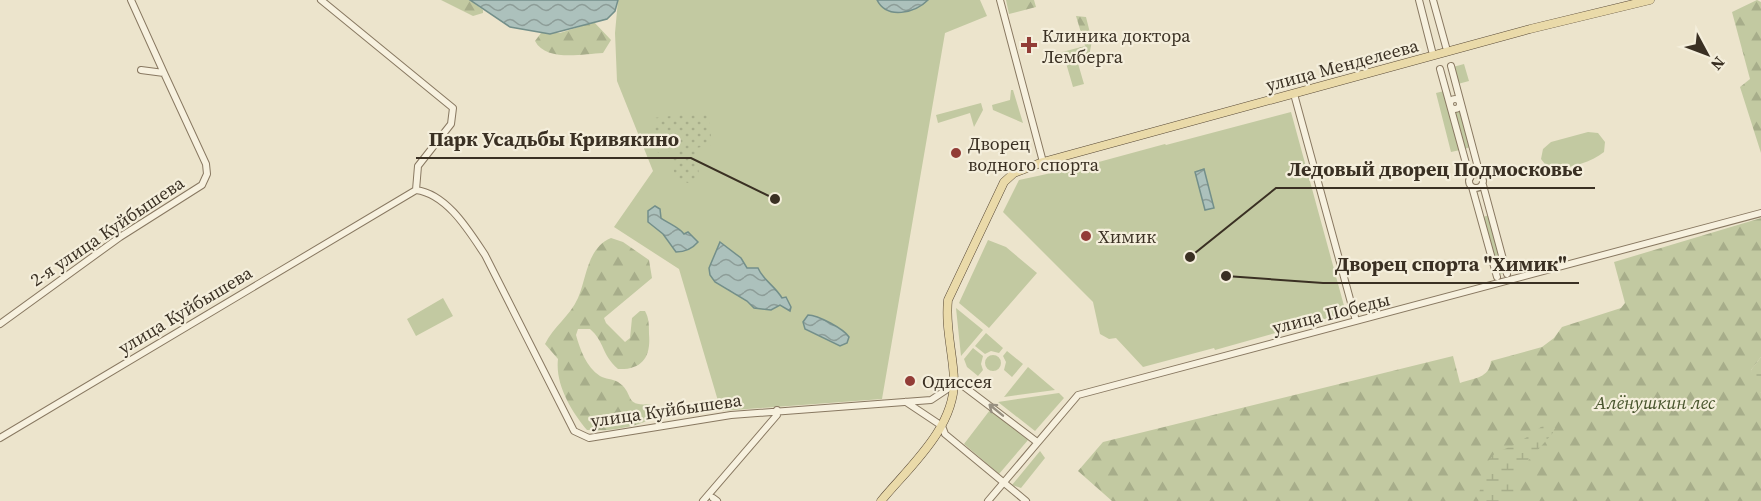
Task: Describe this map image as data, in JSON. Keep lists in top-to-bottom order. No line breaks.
{"streets":{"main road":["улица Менделеева"],"street":["2-я улица Куйбышева","улица Куйбышева","улица Победы"]},"crossings":[["улица Менделеева","улица Куйбышева"]],"parks":["Алёнушкин лес"],"places":{"health":["Клиника доктора Лемберга"],"other":["Дворец водного спорта","Парк Усадьбы Кривякино","Химик","Ледовый дворец Подмосковье","Дворец спорта \"Химик\"","Одиссея"]},"north":"bottom right"}
